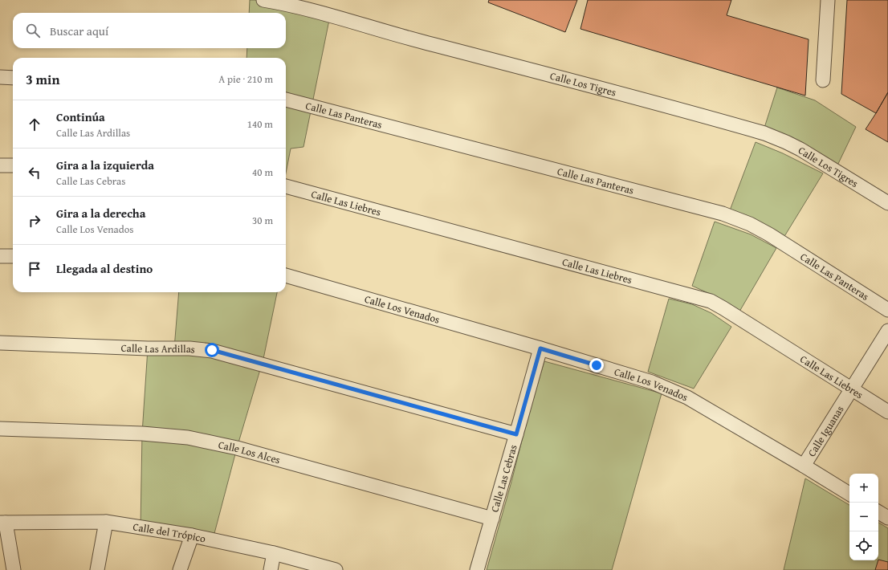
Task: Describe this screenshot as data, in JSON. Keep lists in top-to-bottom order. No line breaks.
{"streets":{"street":["Calle Los Tigres","Calle Las Panteras","Calle Las Liebres","Calle Los Venados","Calle Las Ardillas","Calle Iguanas","Calle Los Alces","Calle Las Cebras","Calle del Trópico"]},"crossings":[["Calle Las Liebres","Calle Iguanas"],["Calle Los Venados","Calle Iguanas"],["Calle Los Venados","Calle Las Cebras"],["Calle Las Ardillas","Calle Las Cebras"],["Calle Los Alces","Calle Las Cebras"]],"page":{"search":"Buscar aquí","heading":["3 min","A pie · 210 m"],"list":[["Continúa","Calle Las Ardillas","140 m"],["Gira a la izquierda","Calle Las Cebras","40 m"],["Gira a la derecha","Calle Los Venados","30 m"],"Llegada al destino"],"map_buttons":["+","−"]}}
